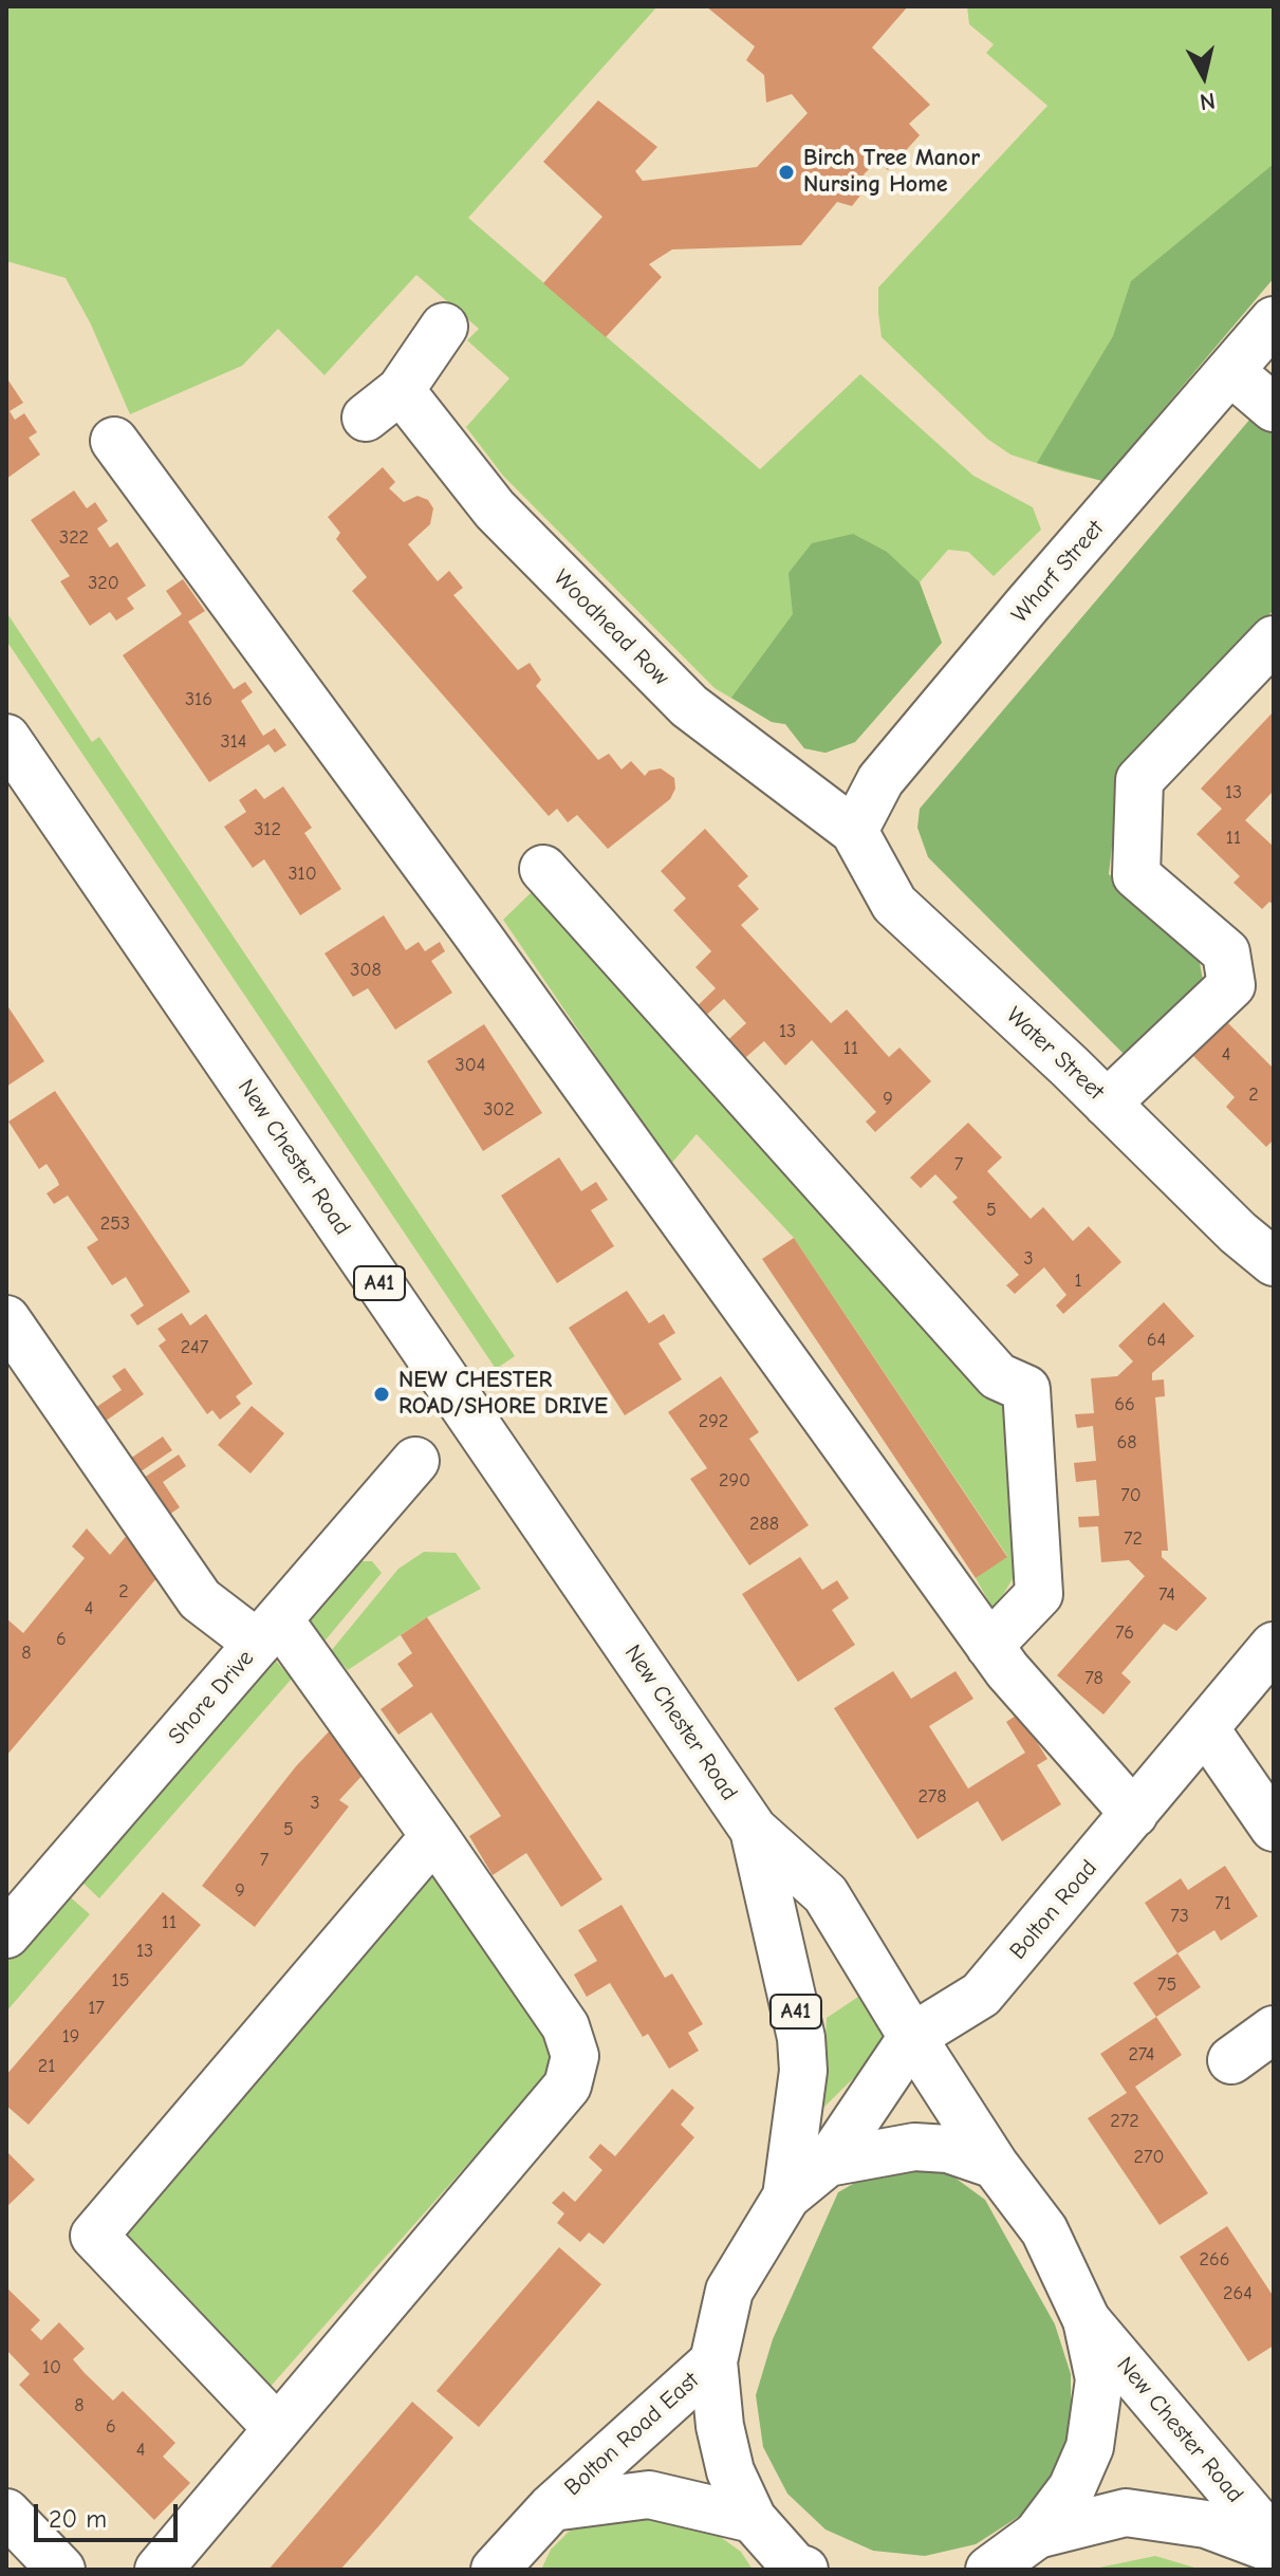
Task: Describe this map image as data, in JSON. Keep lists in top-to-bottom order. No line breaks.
{"streets":{"main road":["Wharf Street","Woodhead Row","Water Street","New Chester Road","A41","Shore Drive","Bolton Road","Bolton Road East"]},"crossings":[["Wharf Street","Woodhead Row"],["Wharf Street","Water Street"],["Woodhead Row","Water Street"],["New Chester Road","A41"],["New Chester Road","Bolton Road"],["A41","Bolton Road"],["A41","Bolton Road East"]],"places":["Birch Tree Manor Nursing Home","NEW CHESTER ROAD/SHORE DRIVE"],"house_numbers":["322","320","316","314","13","312","11","310","308","13","11","4","304","2","9","302","7","5","253","3","1","64","247","66","292","68","290","70","288","72","2","74","4","76","6","8","78","278","3","5","7","9","71","73","11","13","15","75","17","19","274","21","272","270","266","264","10","8","6","4"],"scale_bar":"20 m","north":"bottom"}
